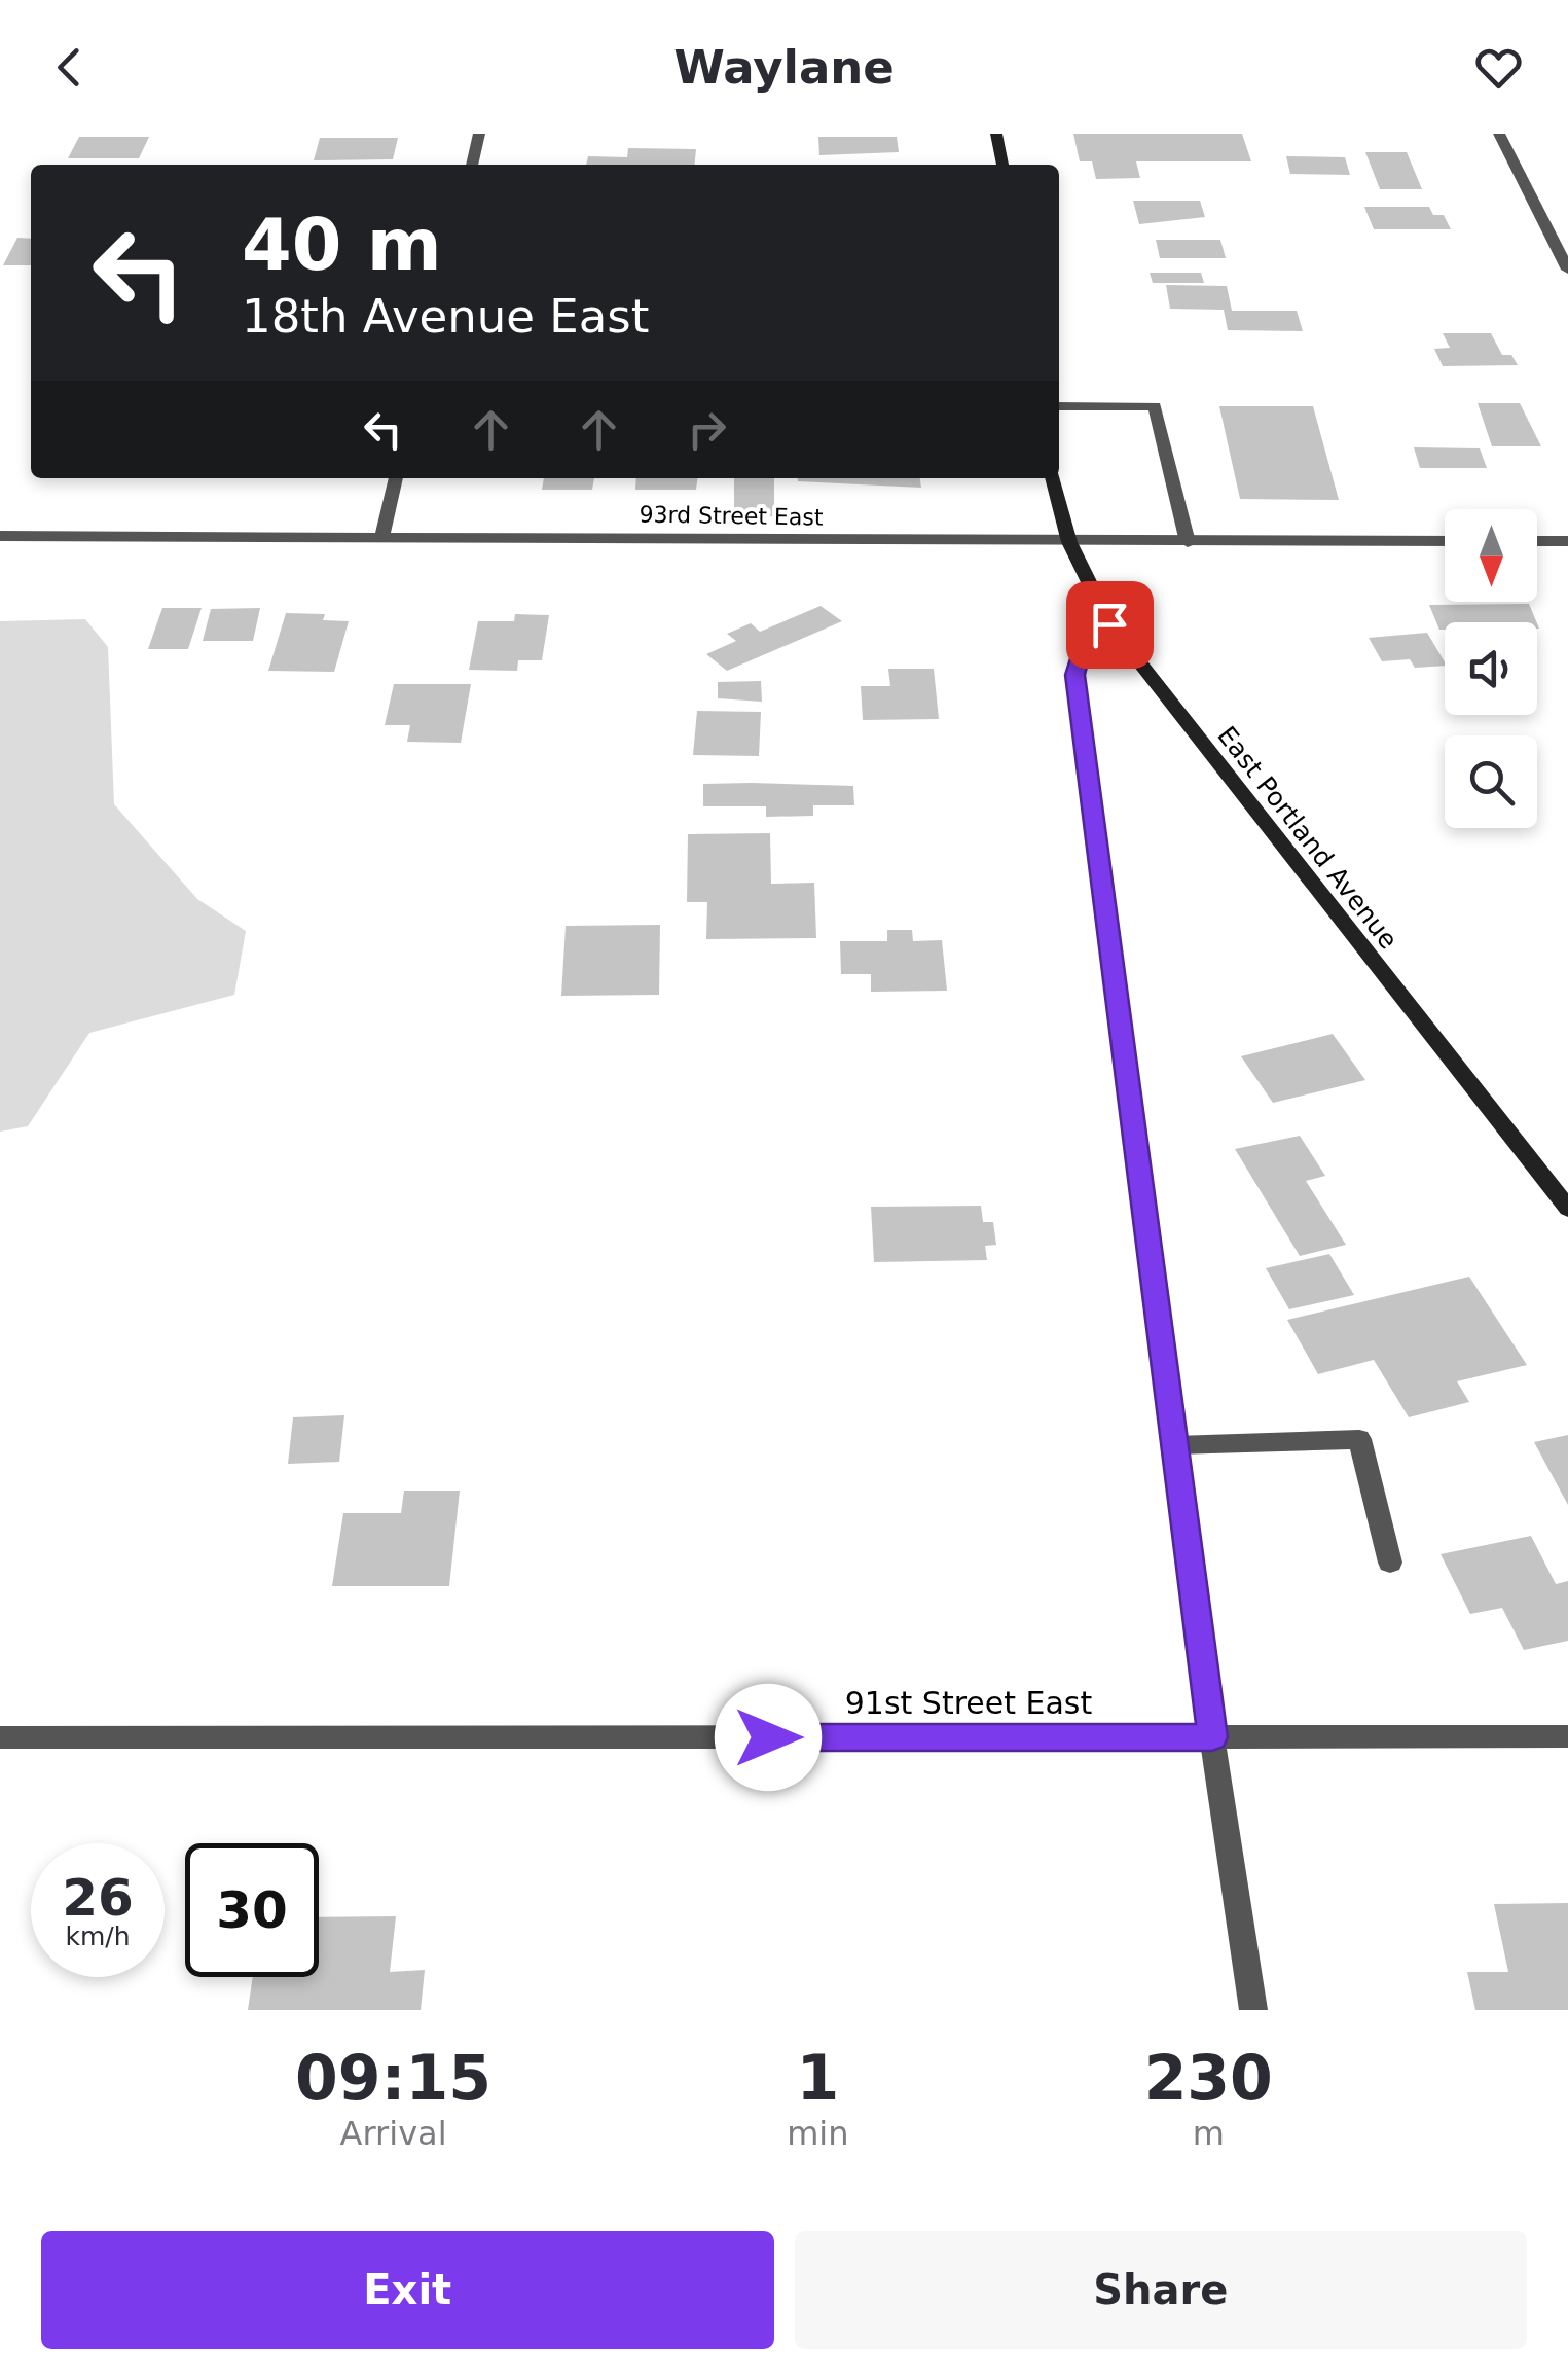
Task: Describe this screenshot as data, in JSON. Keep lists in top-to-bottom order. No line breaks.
{"streets":{"main road":["East Portland Avenue"],"street":["93rd Street East","91st Street East"]},"crossings":[["93rd Street East","East Portland Avenue"]],"north":"bottom","page":{"header":"Waylane","turn":["40 m","18th Avenue East"],"speed":"26 km/h","limit":"30","eta":["09:15","Arrival","1","min","230","m"],"buttons":["Exit","Share"]}}
